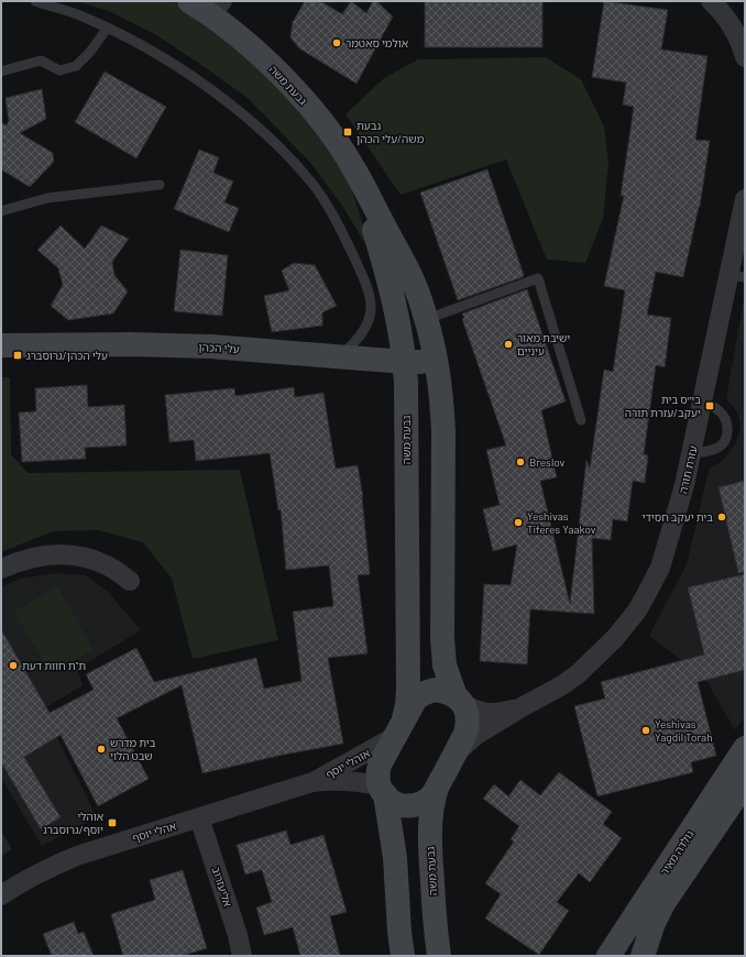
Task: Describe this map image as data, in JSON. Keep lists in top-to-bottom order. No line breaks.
{"streets":{"street":["גבעת משה","עלי הכהן","עזרת תורה","אוהלי יוסף","אהלי יוסף","גולדה מאיר","אליעזרוב"]},"crossings":[["גבעת משה","עלי הכהן"],["גבעת משה","עזרת תורה"],["גבעת משה","אוהלי יוסף"],["אוהלי יוסף","אהלי יוסף"],["אהלי יוסף","אליעזרוב"]],"places":{"other":["אולמי סאטמר","ישיבת מאור עיניים","Breslov","בית יעקב חסידי","Yeshivas Tiferes Yaakov","ת\"ת חוות דעת","Yeshivas Yagdil Torah","בית מדרש שבט הלוי"],"transit":["גבעת משה/עלי הכהן","עלי הכהן/גרוסברג","בי״ס בית יעקב/עזרת תורה","אוהלי יוסף/גרוסברג"]}}
